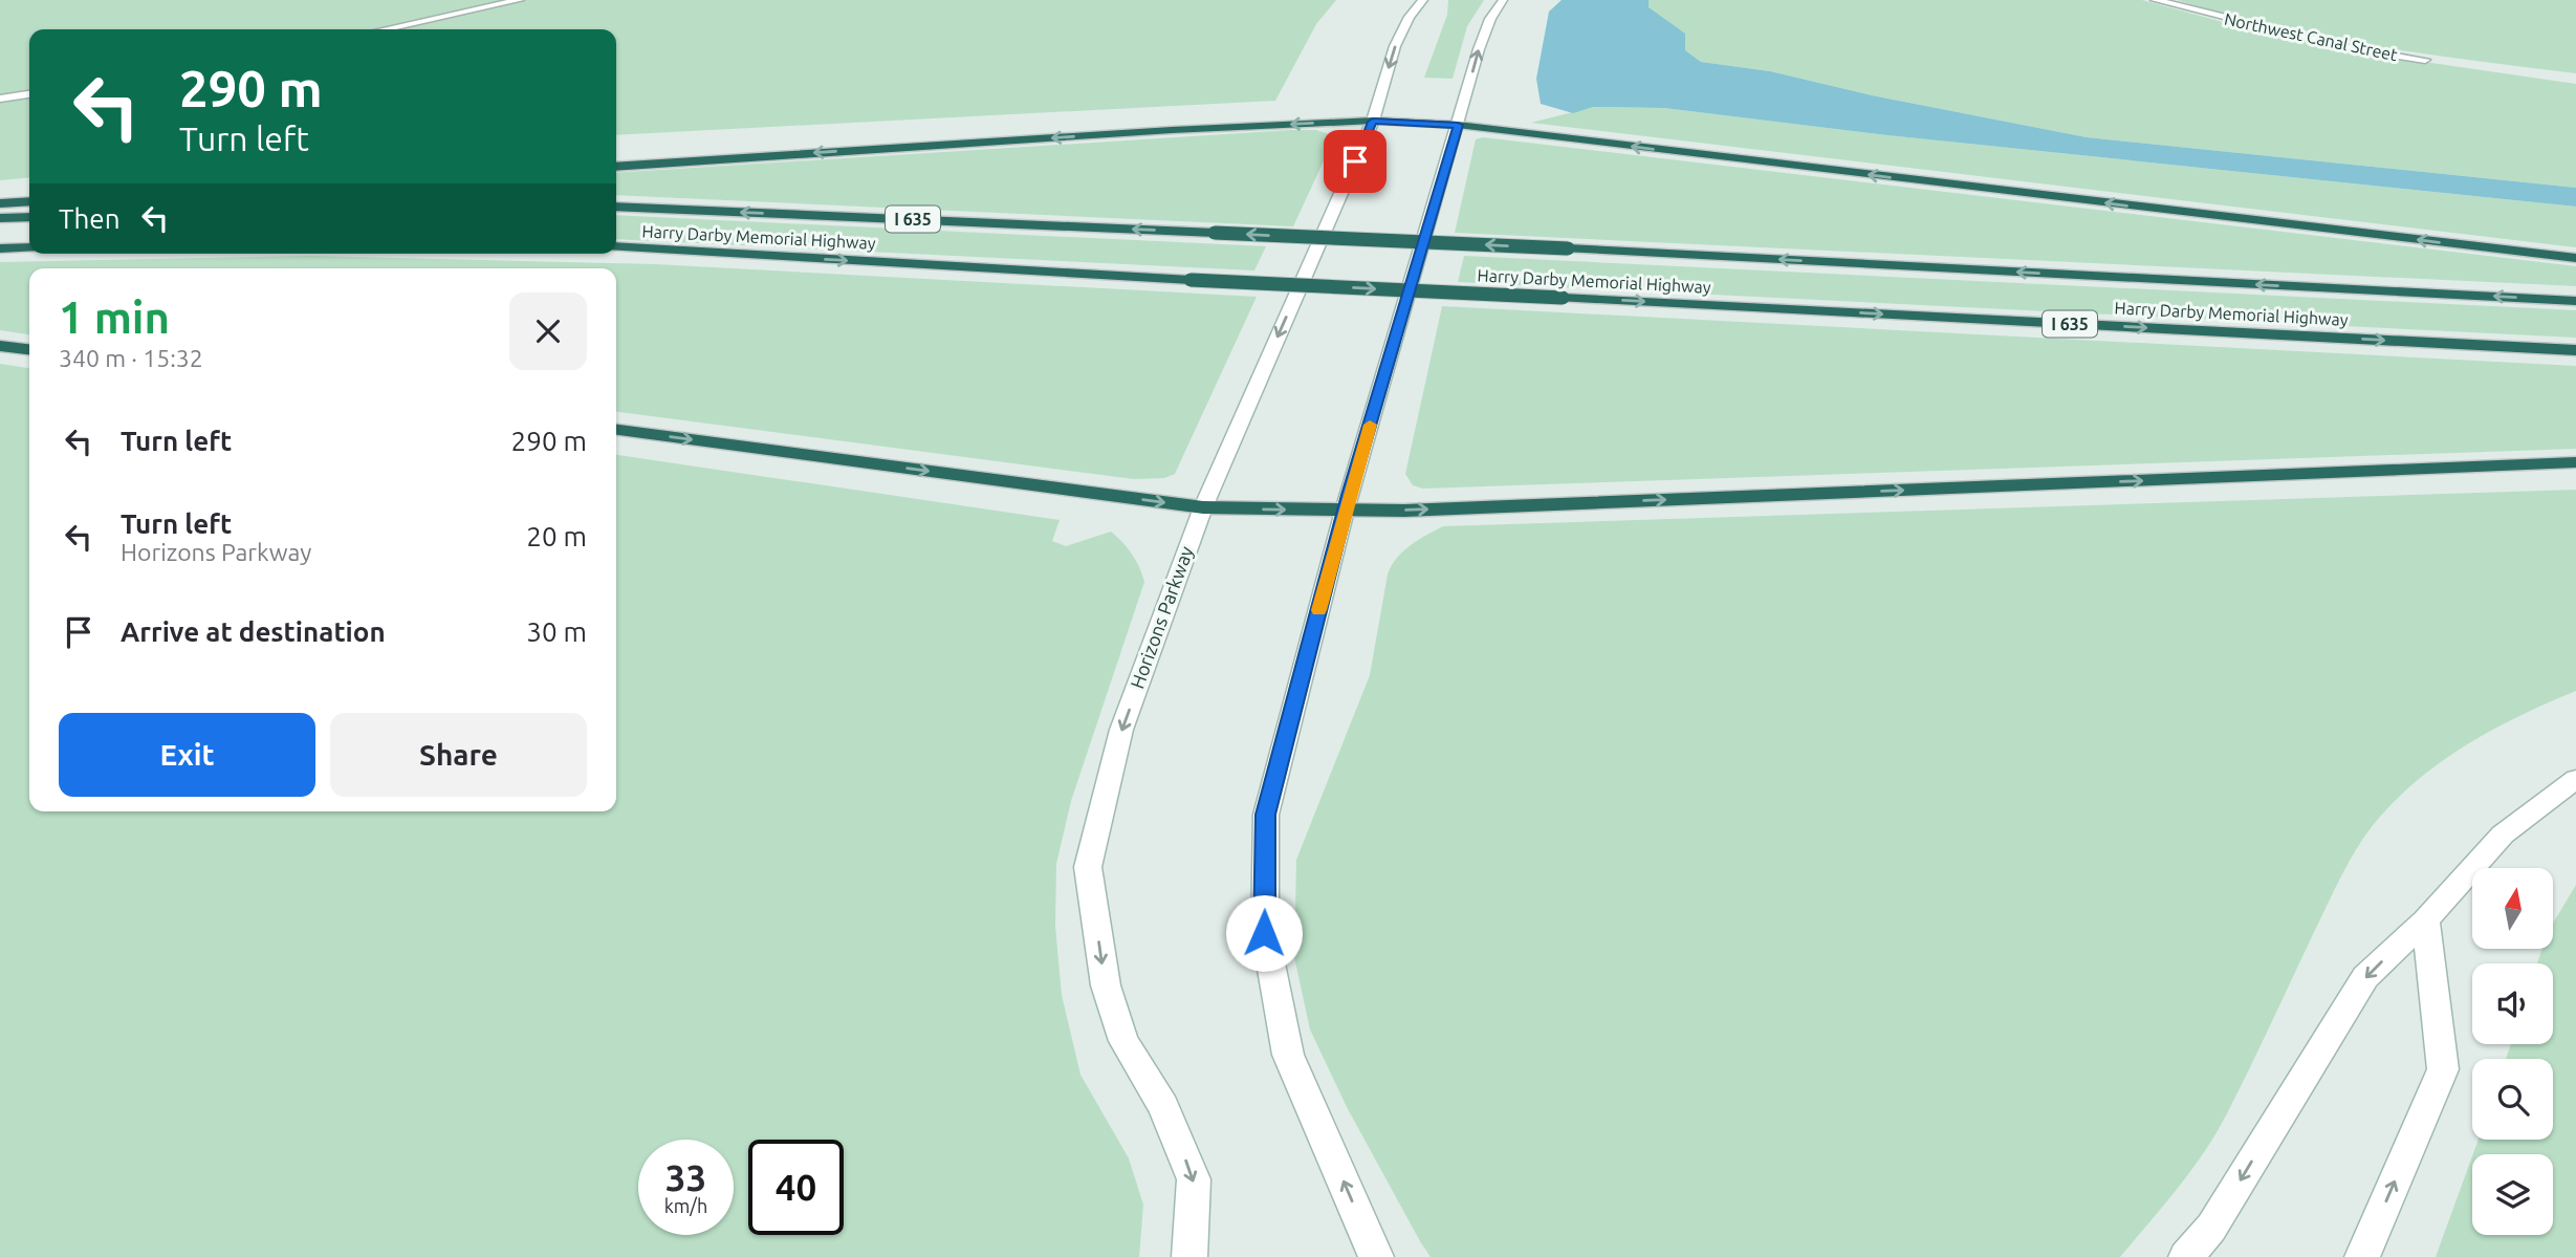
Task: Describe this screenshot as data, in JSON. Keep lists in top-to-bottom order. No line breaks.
{"streets":{"highway":["I 635","Harry Darby Memorial Highway"],"main road":["Northwest Canal Street","Horizons Parkway"]},"north":"top","page":{"turn":["290 m","Turn left"],"then":"Then","heading":["1 min","340 m · 15:32"],"list":[{"name":"Turn left","value":"290 m"},{"name":"Turn left","note":"Horizons Parkway","value":"20 m"},{"name":"Arrive at destination","value":"30 m"}],"buttons":["Exit","Share"],"speed":"33 km/h","limit":"40"}}
